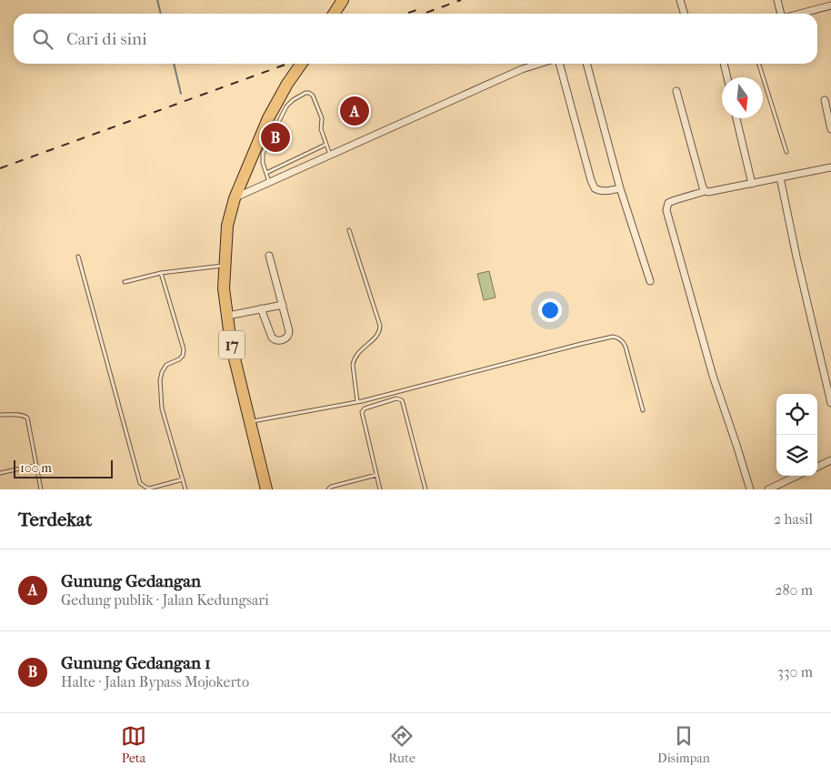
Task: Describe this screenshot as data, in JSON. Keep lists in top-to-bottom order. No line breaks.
{"streets":{"highway":["17"]},"scale_bar":"100 m","north":"bottom","page":{"search":"Cari di sini","pins":["A","B"],"scale":"100 m","heading":["Terdekat","2 hasil"],"list":[{"mark":"A","name":"Gunung Gedangan","note":"Gedung publik · Jalan Kedungsari","value":"280 m"},{"mark":"B","name":"Gunung Gedangan 1","note":"Halte · Jalan Bypass Mojokerto","value":"330 m"}],"nav":["Peta","Rute","Disimpan"]}}
